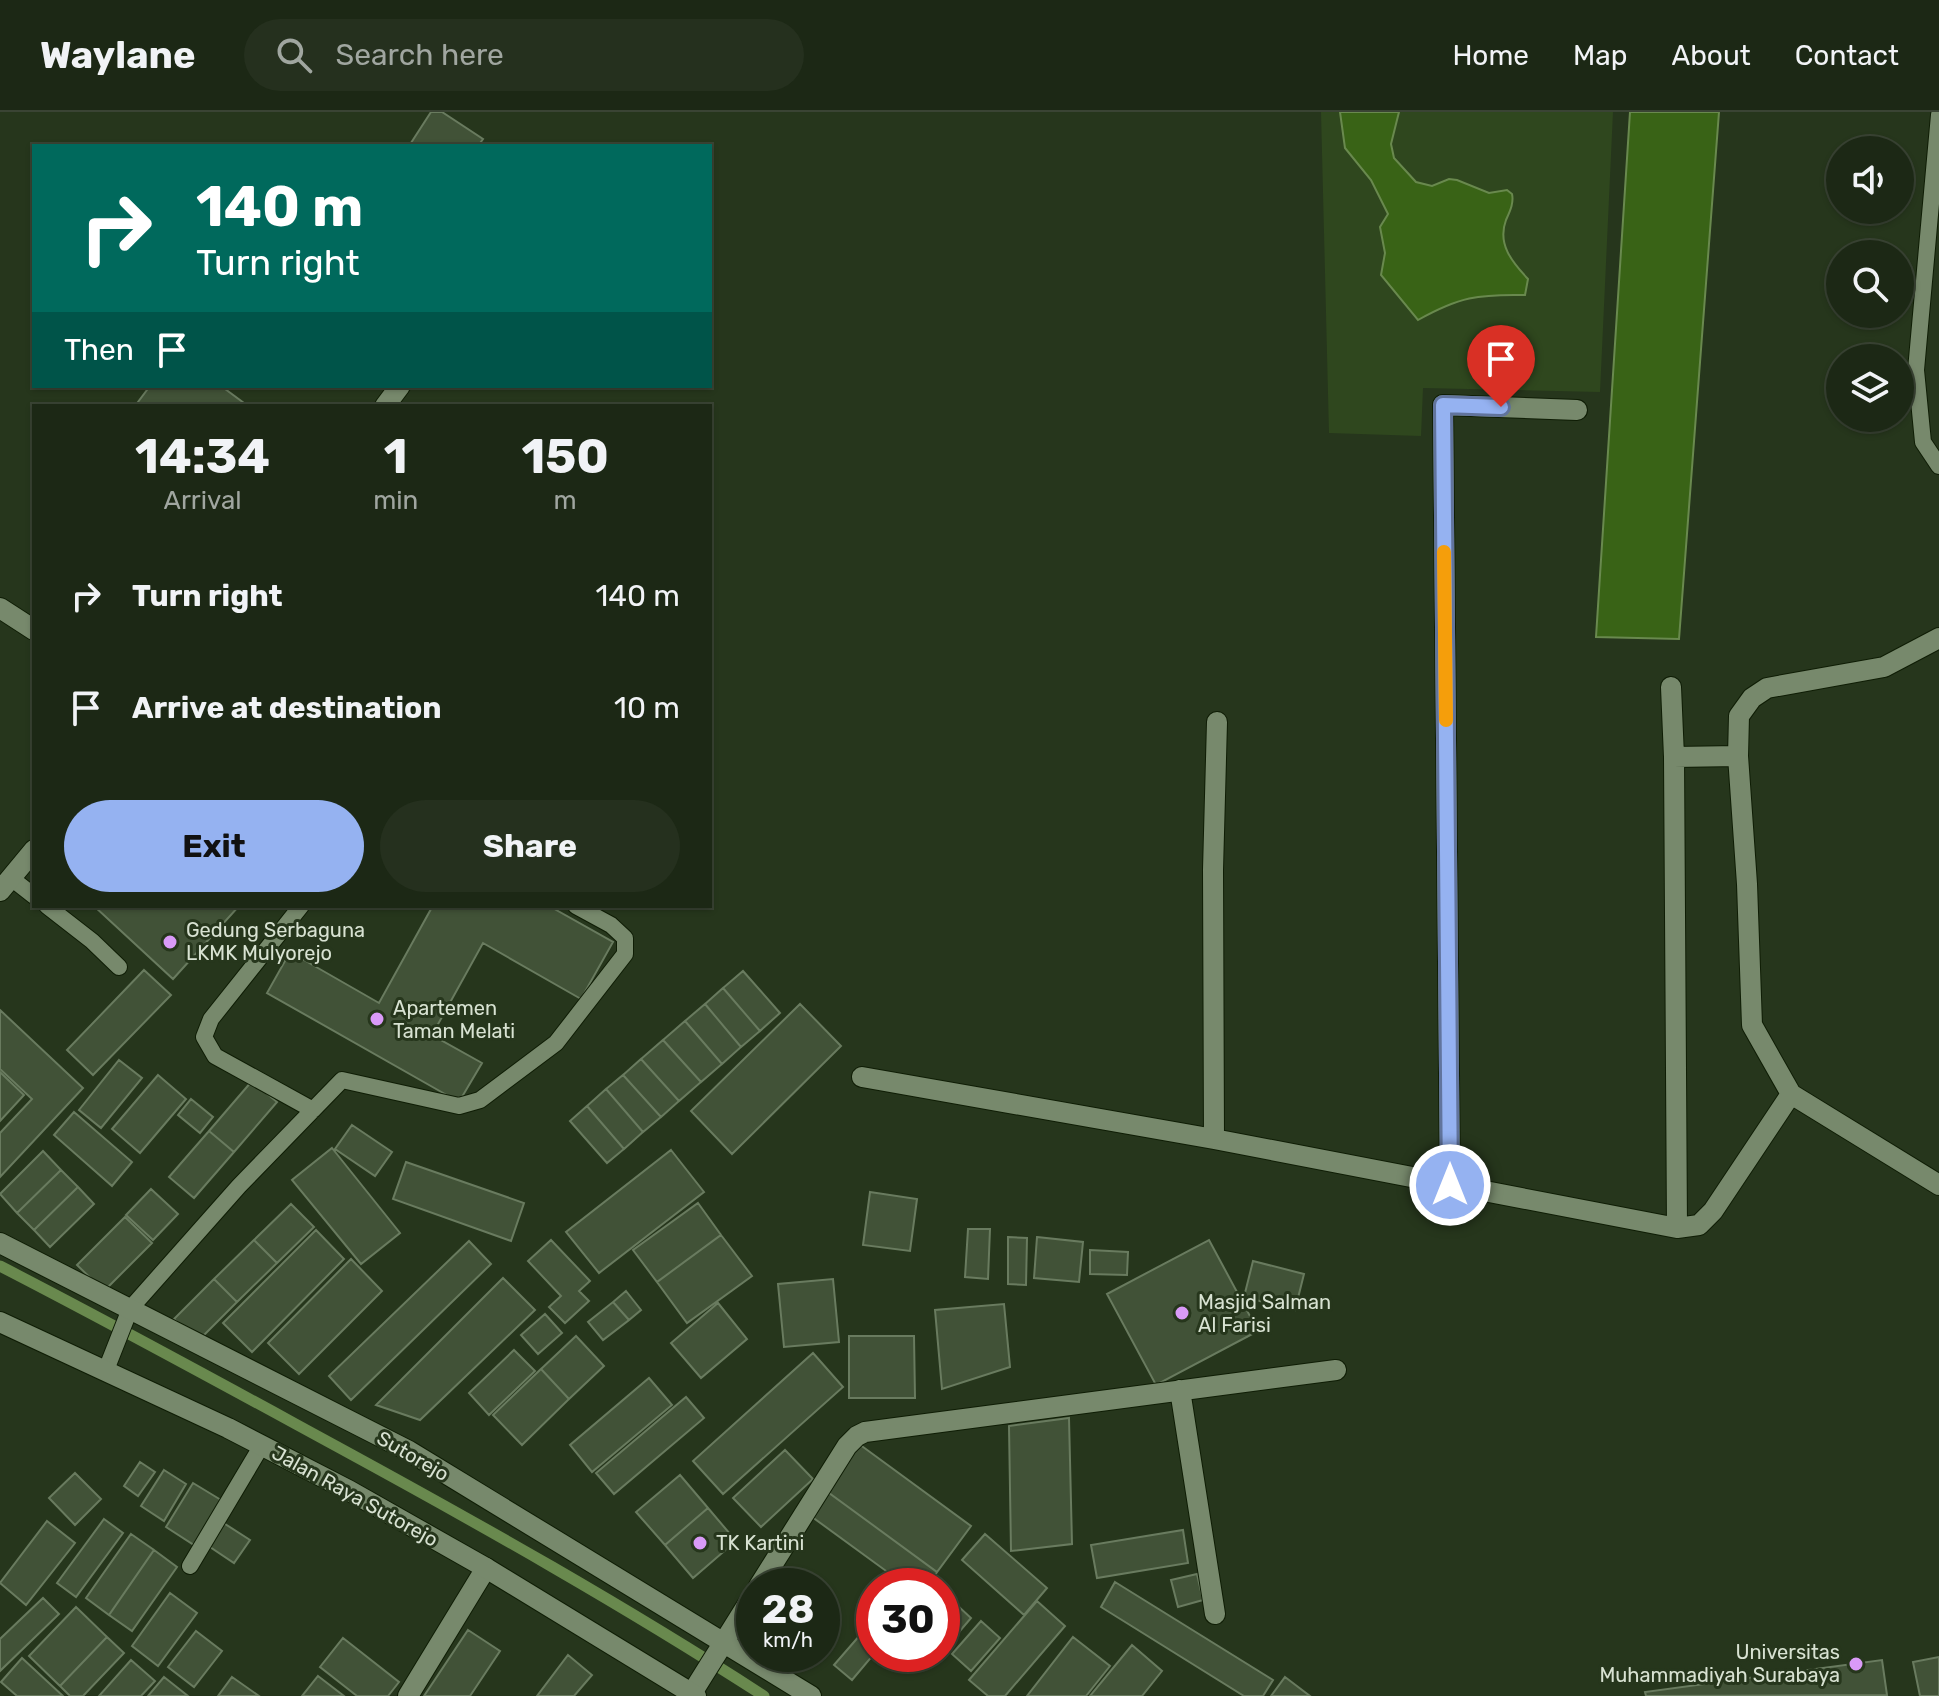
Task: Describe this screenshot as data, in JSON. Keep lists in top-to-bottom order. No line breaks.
{"streets":{"street":["Sutorejo","Jalan Raya Sutorejo"]},"places":["Gedung Serbaguna LKMK Mulyorejo","Apartemen Taman Melati","Masjid Salman Al Farisi","TK Kartini","Universitas Muhammadiyah Surabaya"],"page":{"header":"Waylane","search":"Search here","nav":["Home","Map","About","Contact"],"turn":["140 m","Turn right"],"then":"Then","eta":["14:34","Arrival","1","min","150","m"],"list":[{"name":"Turn right","value":"140 m"},{"name":"Arrive at destination","value":"10 m"}],"buttons":["Exit","Share"],"speed":"28 km/h","limit":"30"}}
